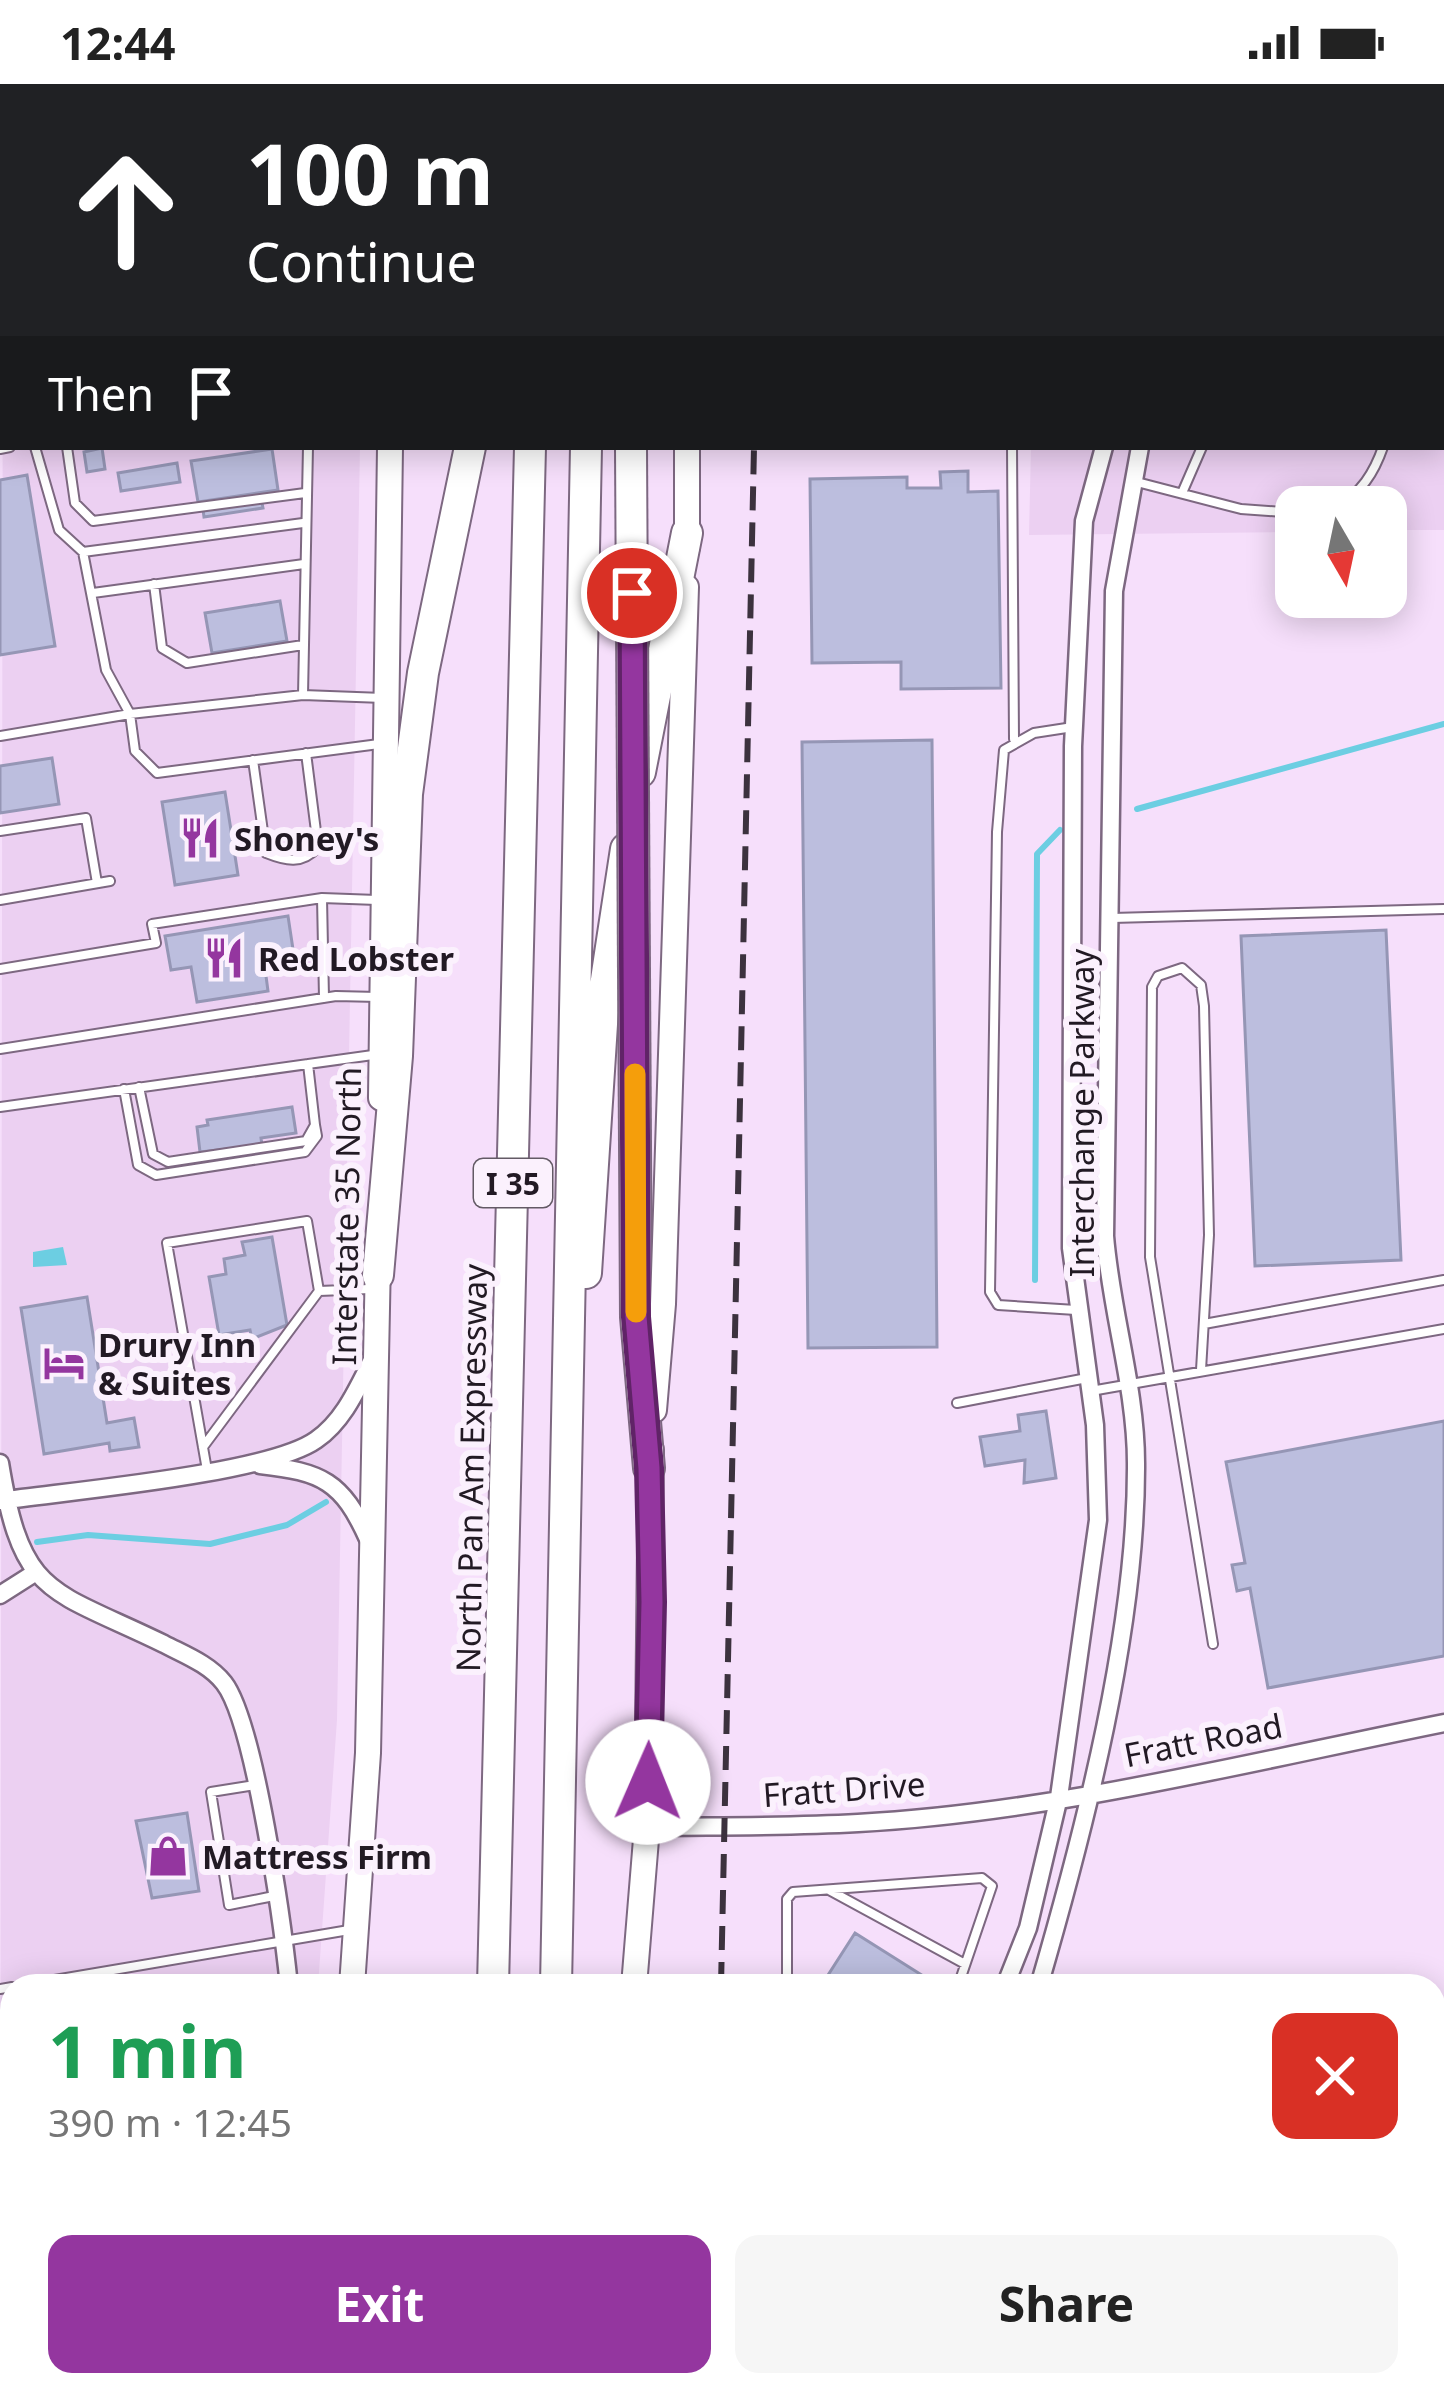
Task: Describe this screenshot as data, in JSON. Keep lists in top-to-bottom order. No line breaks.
{"streets":{"highway":["I 35","North Pan Am Expressway"],"main road":["Interstate 35 North"],"street":["Interchange Parkway","Fratt Road","Fratt Drive"]},"crossings":[["Interchange Parkway","Fratt Road"],["Fratt Road","Fratt Drive"]],"places":{"restaurant":["Shoney's","Red Lobster"],"hotel":["Drury Inn & Suites"],"shop":["Mattress Firm"]},"north":"bottom","page":{"status":"12:44","turn":["100 m","Continue"],"then":"Then","heading":["1 min","390 m · 12:45"],"buttons":["Exit","Share"]}}
